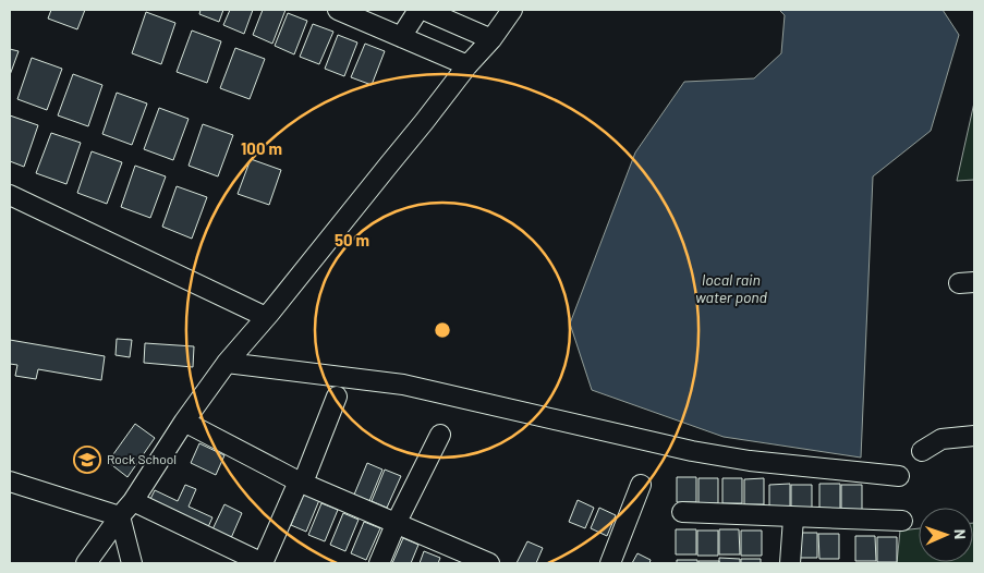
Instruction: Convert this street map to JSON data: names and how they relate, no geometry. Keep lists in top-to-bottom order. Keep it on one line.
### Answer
{"water":["local rain water pond"],"places":{"school or university":["Rock School"]},"north":"right","rings":["100 m","50 m"]}
